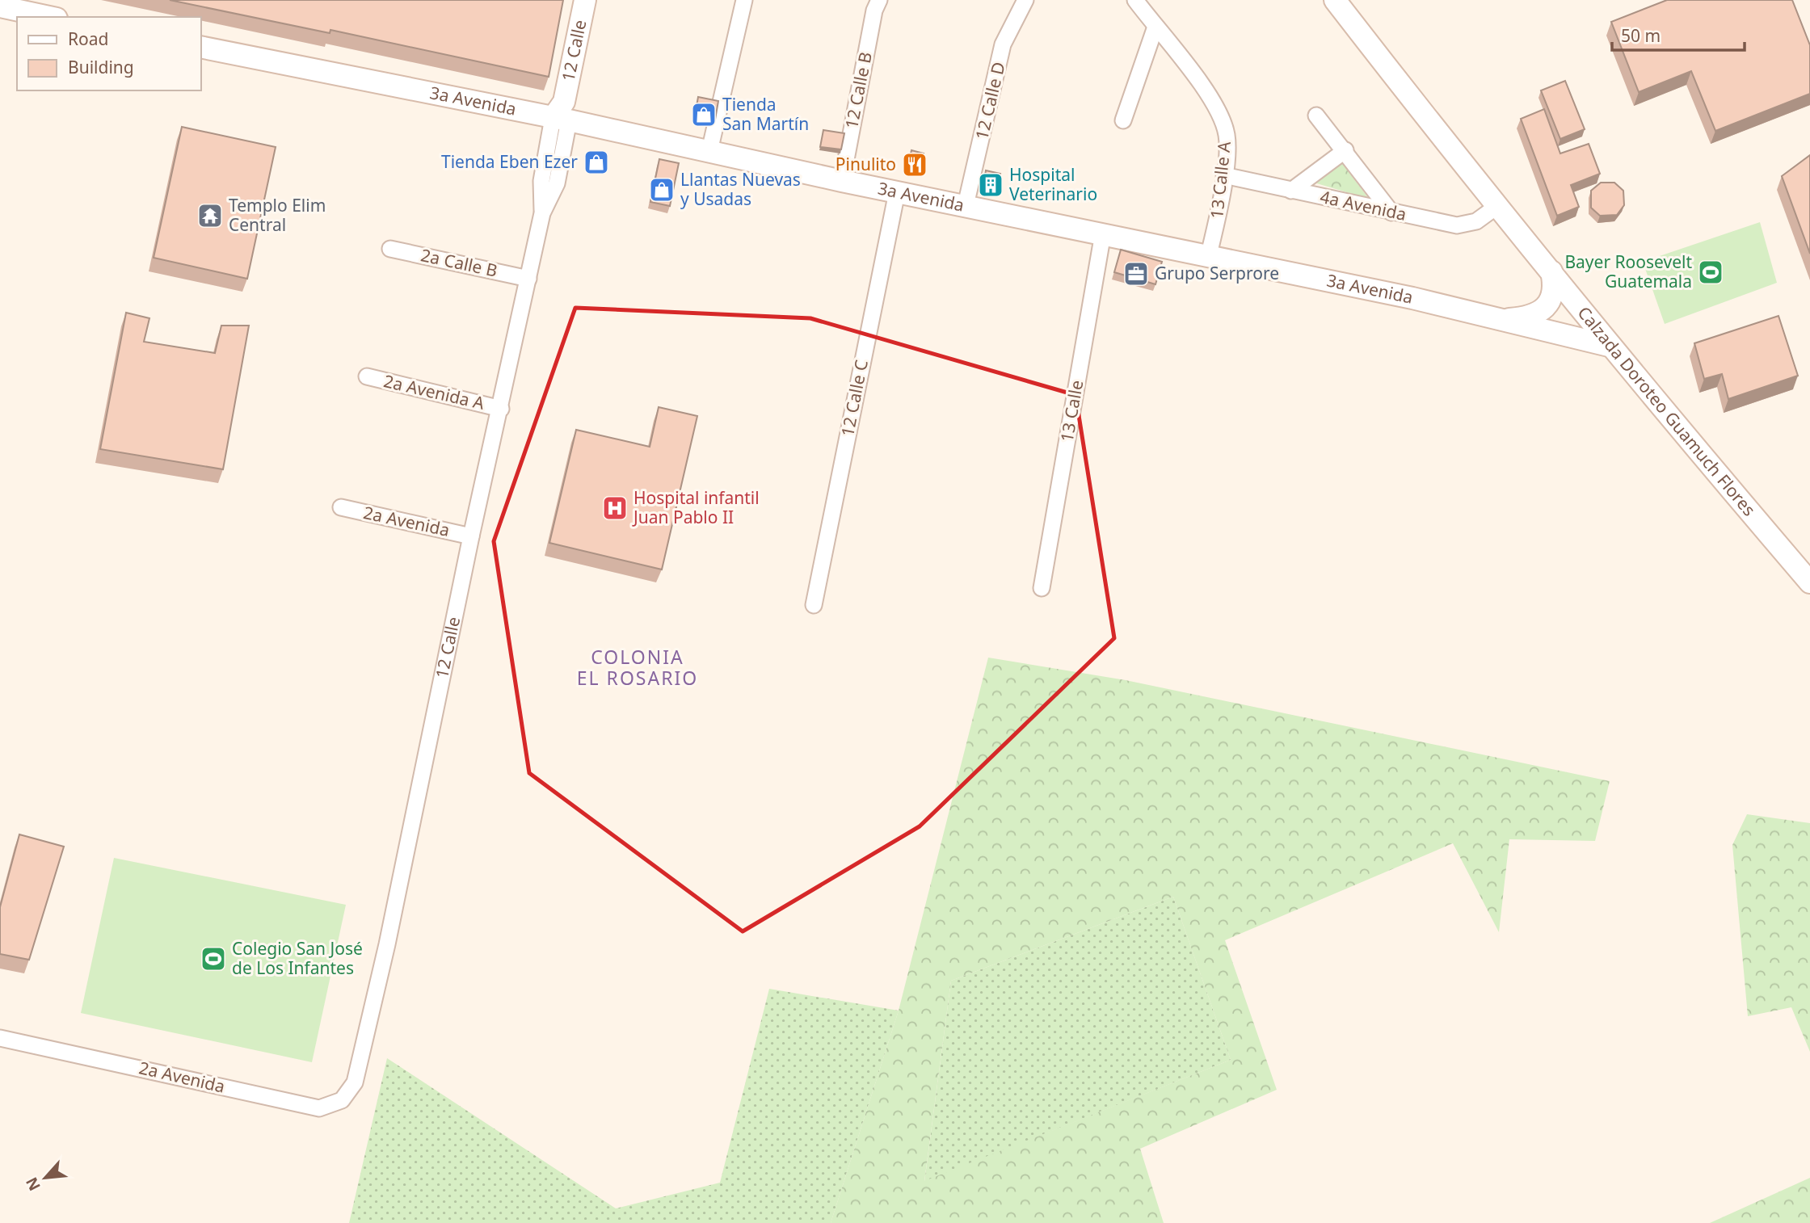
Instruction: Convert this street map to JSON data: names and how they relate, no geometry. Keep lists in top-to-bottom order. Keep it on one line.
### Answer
{"streets":{"main road":["12 Calle","3a Avenida","Calzada Doroteo Guamuch Flores"],"street":["12 Calle B","12 Calle D","13 Calle A","4a Avenida","2a Calle B","2a Avenida A","12 Calle C","13 Calle","2a Avenida"]},"crossings":[["12 Calle","3a Avenida"],["12 Calle","2a Calle B"],["12 Calle","2a Avenida A"],["12 Calle","2a Avenida"],["12 Calle B","3a Avenida"],["12 Calle D","3a Avenida"],["3a Avenida","13 Calle A"],["3a Avenida","12 Calle C"],["3a Avenida","13 Calle"],["3a Avenida","Calzada Doroteo Guamuch Flores"],["13 Calle A","4a Avenida"],["4a Avenida","Calzada Doroteo Guamuch Flores"]],"districts":["COLONIA EL ROSARIO"],"places":{"shop":["Tienda San Martín","Tienda Eben Ezer","Llantas Nuevas y Usadas"],"restaurant":["Pinulito"],"building":["Hospital Veterinario"],"temple":["Templo Elim Central"],"sports":["Bayer Roosevelt Guatemala","Colegio San José de Los Infantes"],"office":["Grupo Serprore"],"hospital":["Hospital infantil Juan Pablo II"]},"legend":["Road","Building"],"scale_bar":"50 m","north":"bottom left"}
